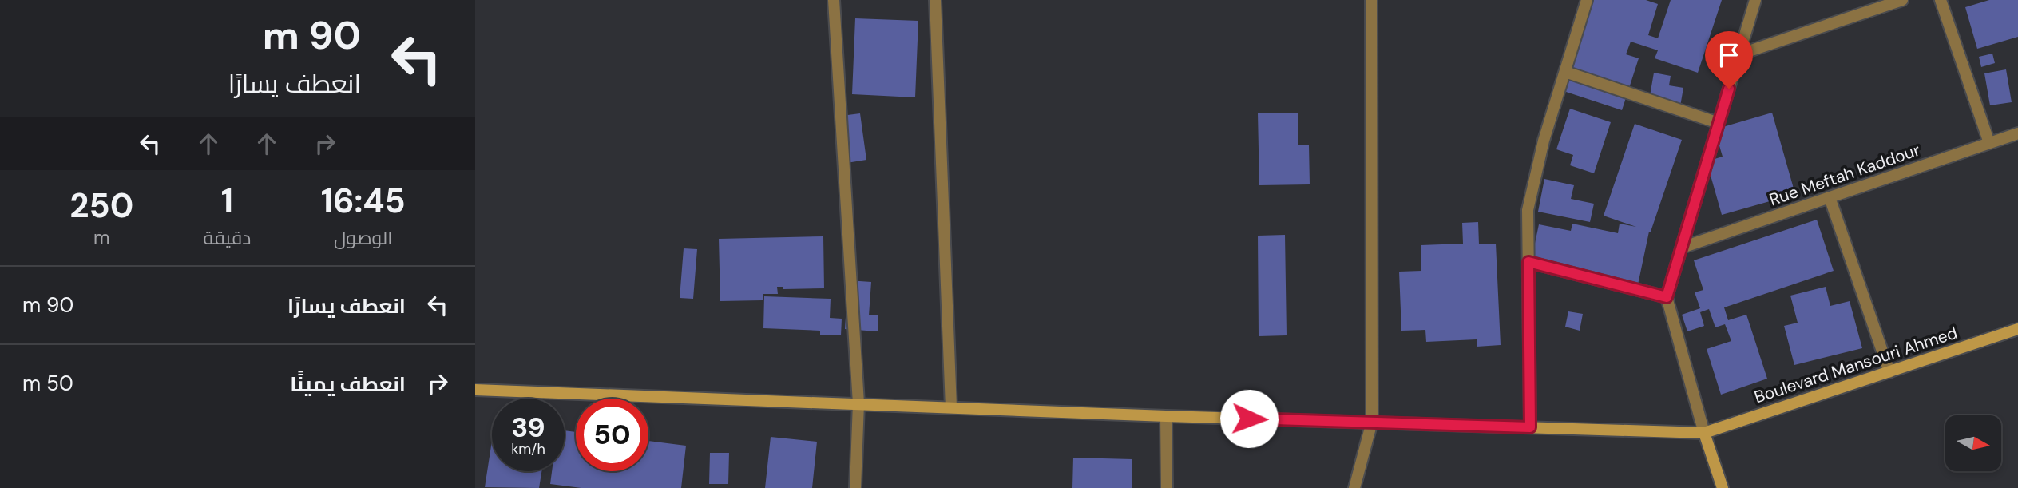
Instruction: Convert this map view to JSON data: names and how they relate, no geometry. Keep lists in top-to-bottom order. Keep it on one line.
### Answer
{"streets":{"main road":["Boulevard Mansouri Ahmed"],"street":["Rue Meftah Kaddour"]},"north":"right","page":{"turn":["90 m","انعطف يسارًا"],"eta":["16:45","الوصول","1","دقيقة","250","m"],"list":[{"name":"انعطف يسارًا","value":"90 m"},{"name":"انعطف يمينًا","value":"50 m"}],"speed":"39 km/h","limit":"50"}}
